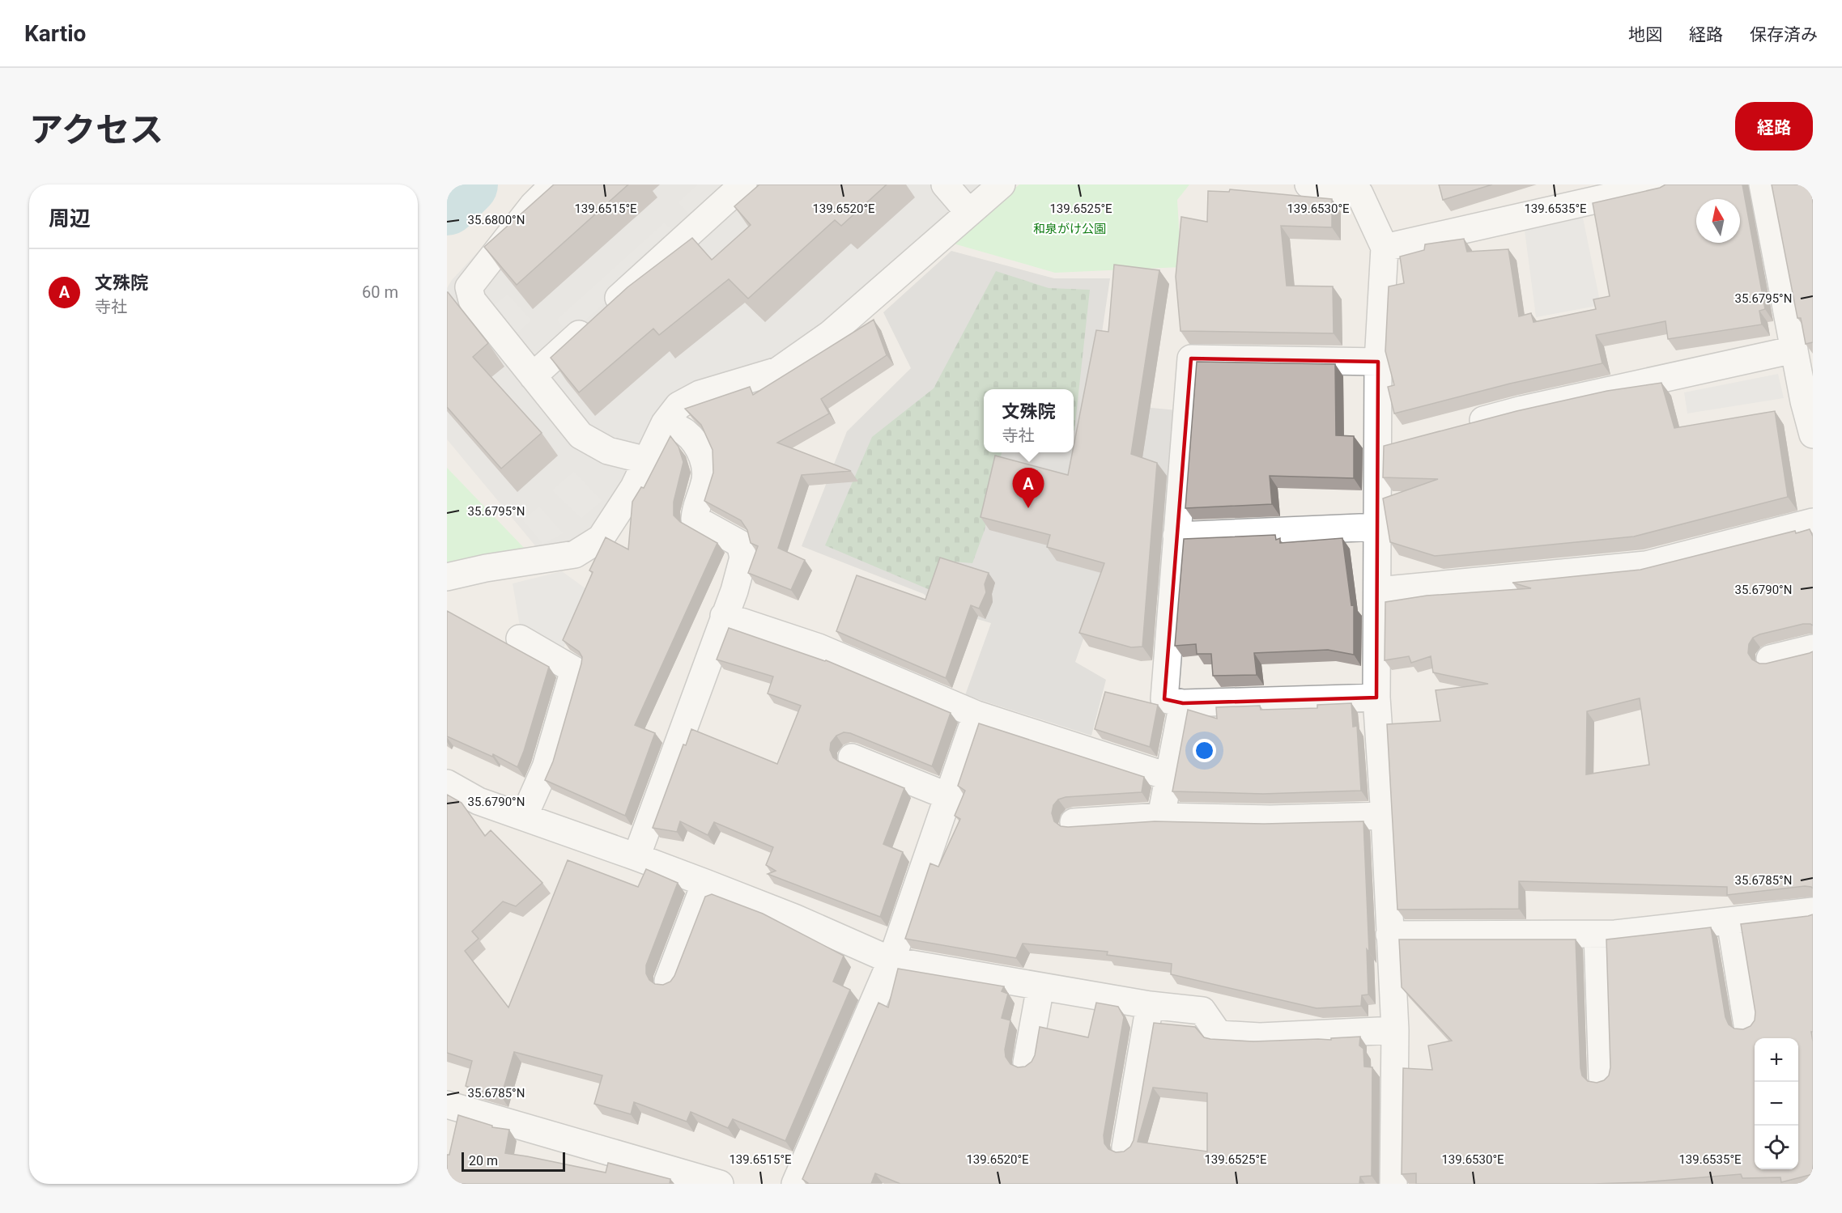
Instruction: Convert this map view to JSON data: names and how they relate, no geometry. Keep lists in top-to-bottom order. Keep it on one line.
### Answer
{"parks":["和泉がけ公園"],"scale_bar":"20 m","north":"top","page":{"header":"Kartio","nav":["地図","経路","保存済み"],"title":"アクセス","buttons":"経路","heading":"周辺","list":[{"mark":"A","name":"文殊院","note":"寺社","value":"60 m"}],"popup":["文殊院","寺社"],"pins":"A","map_buttons":["+","−"],"scale":"20 m"},"coordinates":["139.6515°E","139.6520°E","139.6525°E","139.6530°E","139.6535°E","35.6800°N","35.6795°N","35.6790°N","35.6785°N"]}
